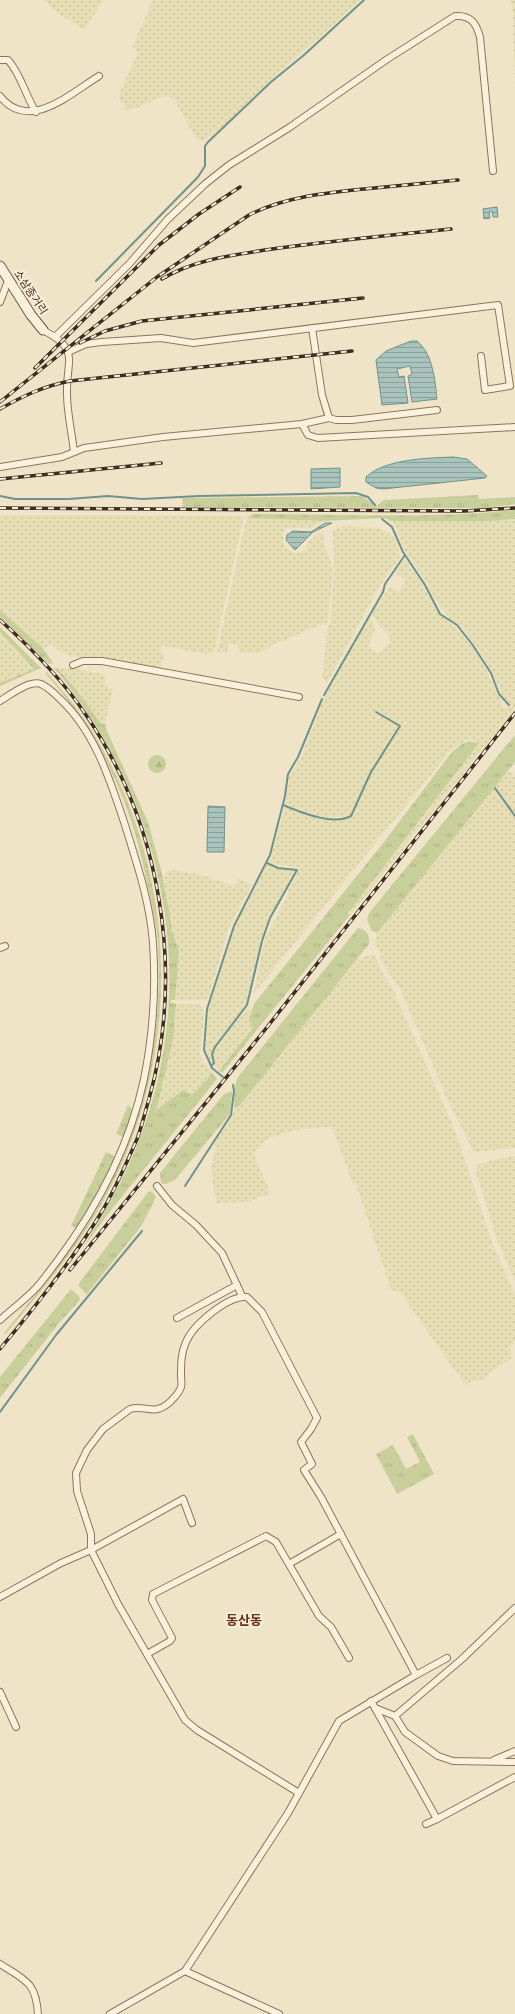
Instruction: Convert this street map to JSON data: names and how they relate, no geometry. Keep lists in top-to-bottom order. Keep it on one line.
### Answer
{"streets":{"street":["소삼종거리"]},"districts":["동산동"]}
